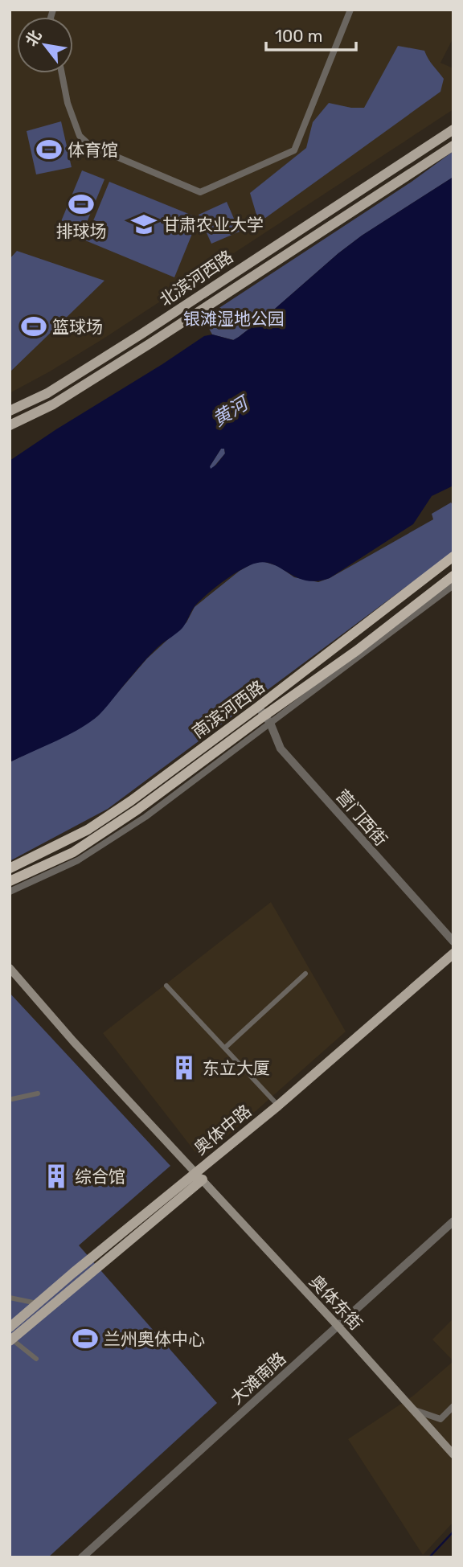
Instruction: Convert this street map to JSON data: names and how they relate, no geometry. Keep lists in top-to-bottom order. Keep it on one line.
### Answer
{"streets":{"highway":["南滨河西路"],"main road":["北滨河西路","奥体中路","奥体东街"],"street":["营门西街","大滩南路"]},"crossings":[["南滨河西路","营门西街"],["奥体中路","奥体东街"],["奥体东街","大滩南路"]],"water":["黄河"],"parks":["银滩湿地公园"],"places":{"sports":["体育馆","排球场","篮球场","兰州奥体中心"],"school or university":["甘肃农业大学"],"building":["东立大厦","综合馆"]},"scale_bar":"100 m","north":"top left"}
